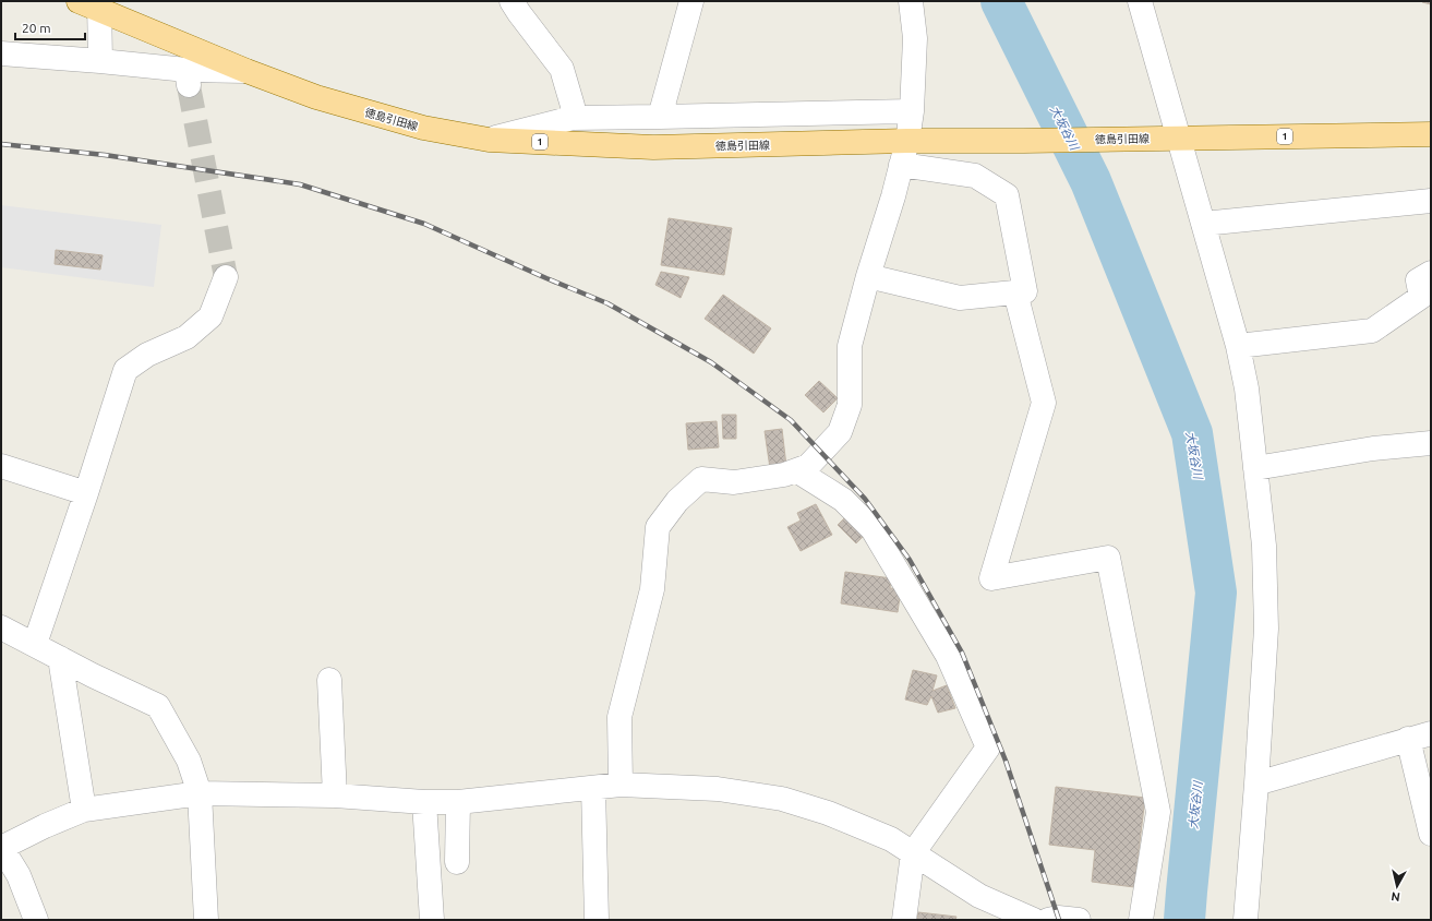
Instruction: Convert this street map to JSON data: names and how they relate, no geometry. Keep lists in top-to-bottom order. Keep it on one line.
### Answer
{"streets":{"main road":["徳島引田線","1"]},"water":["大坂谷川"],"scale_bar":"20 m","north":"bottom"}
